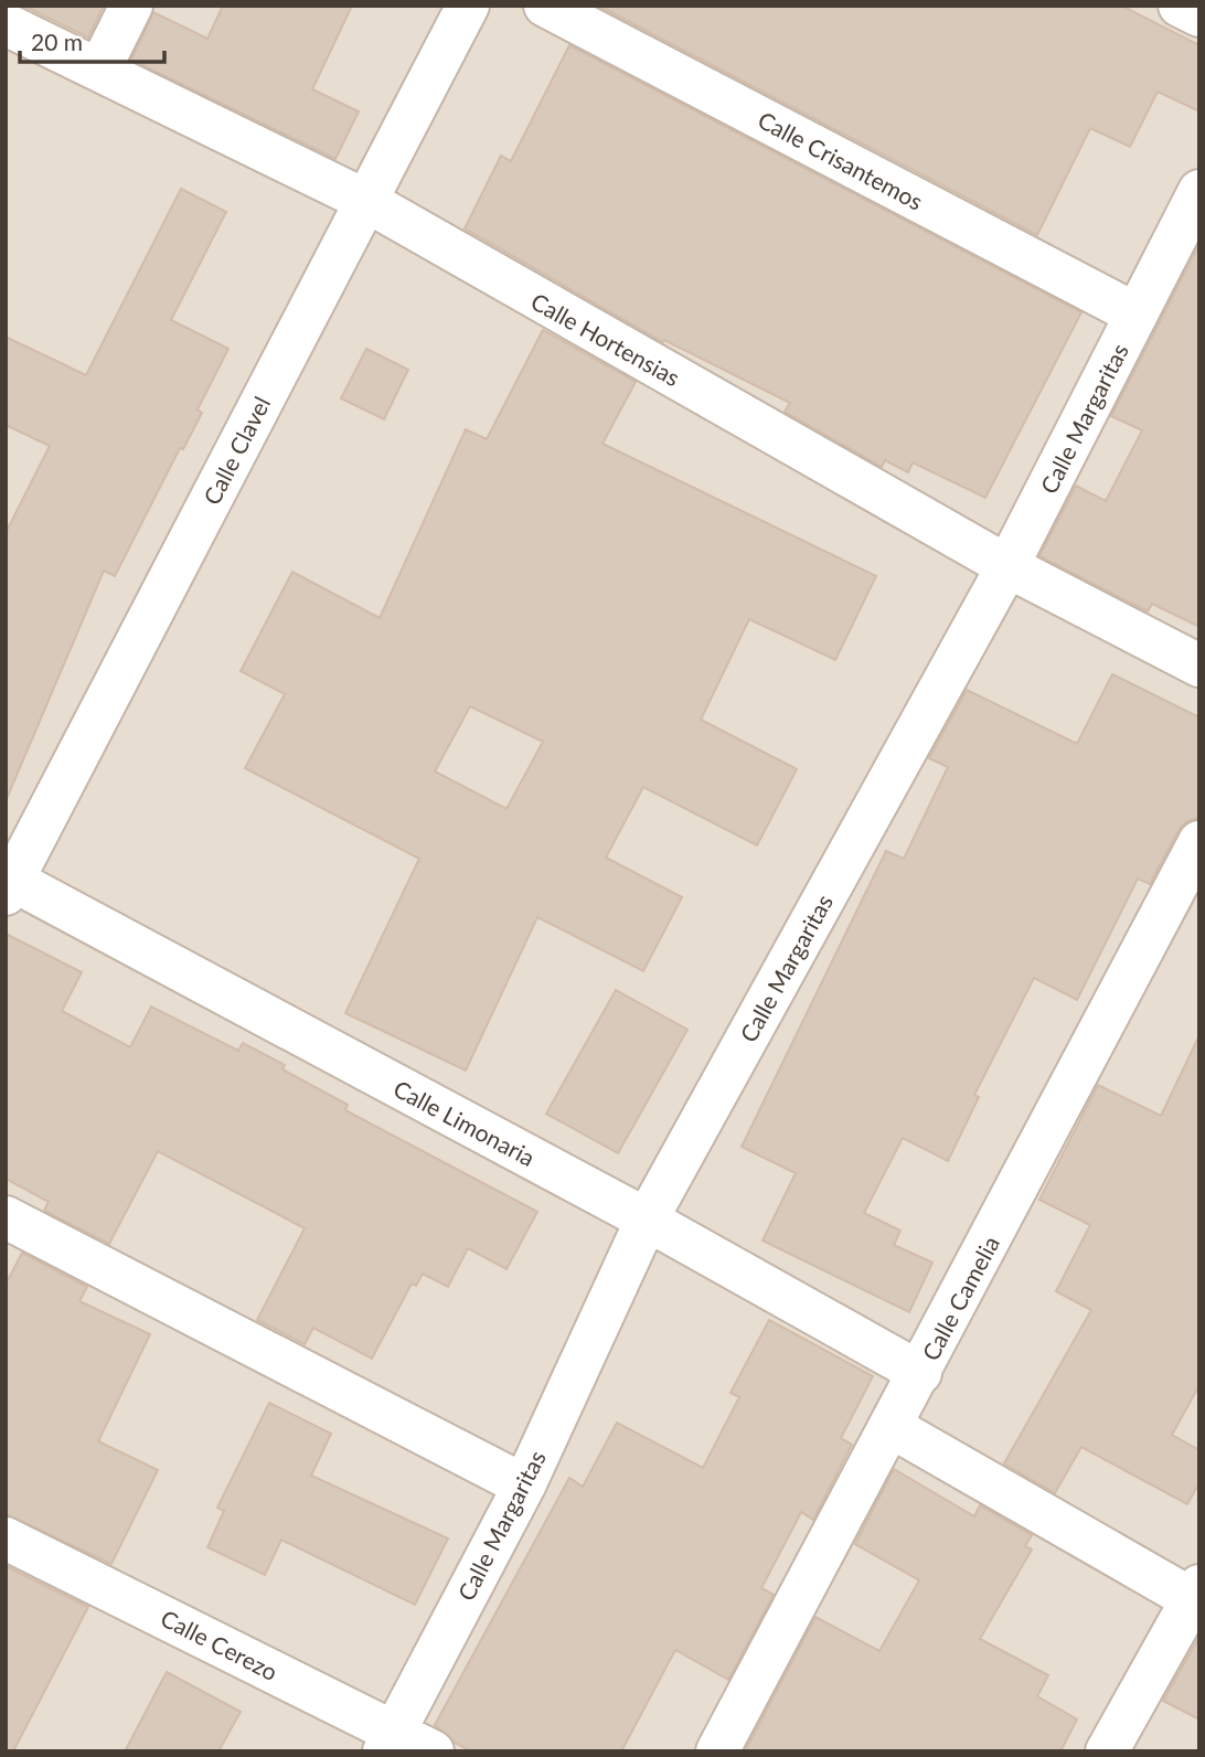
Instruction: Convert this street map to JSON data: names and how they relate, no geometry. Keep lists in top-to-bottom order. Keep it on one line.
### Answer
{"streets":{"street":["Calle Crisantemos","Calle Hortensias","Calle Margaritas","Calle Clavel","Calle Limonaria","Calle Camelia","Calle Cerezo"]},"crossings":[["Calle Crisantemos","Calle Margaritas"],["Calle Hortensias","Calle Margaritas"],["Calle Hortensias","Calle Clavel"],["Calle Margaritas","Calle Limonaria"],["Calle Margaritas","Calle Cerezo"],["Calle Clavel","Calle Limonaria"],["Calle Limonaria","Calle Camelia"]],"scale_bar":"20 m"}
